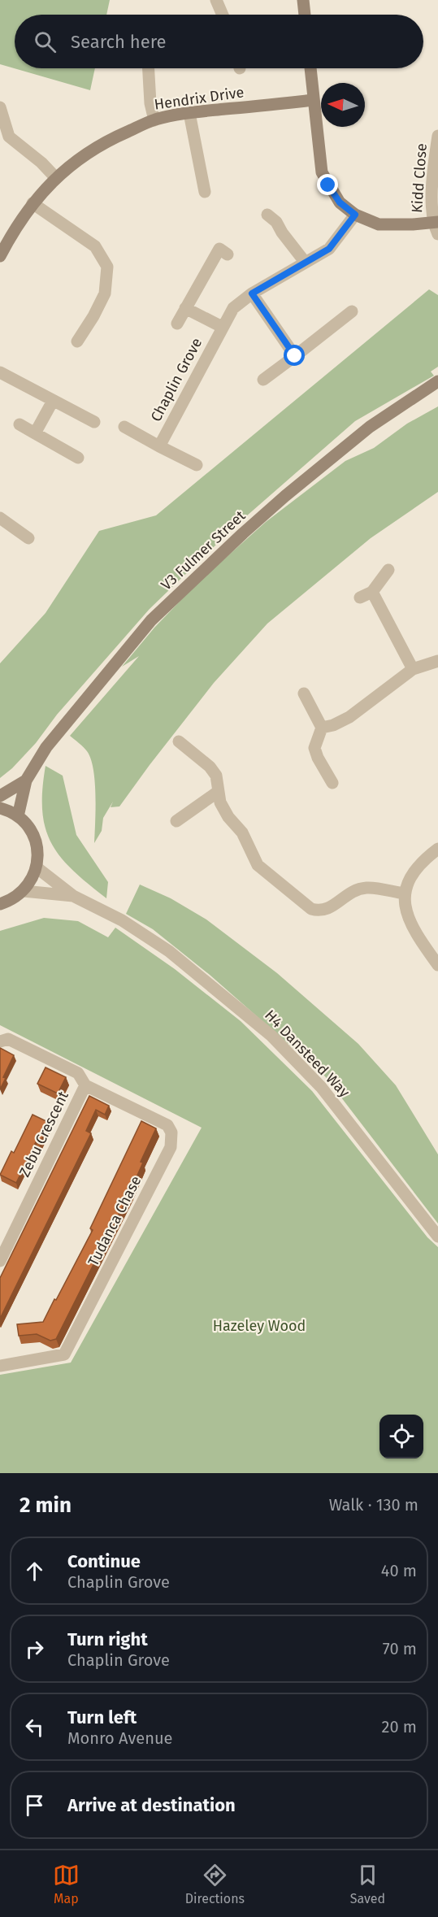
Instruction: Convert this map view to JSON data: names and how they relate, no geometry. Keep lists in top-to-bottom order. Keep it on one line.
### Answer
{"streets":{"street":["Hendrix Drive","Kidd Close","Chaplin Grove","V3 Fulmer Street","H4 Dansteed Way","Zebu Crescent","Tudanca Chase"]},"crossings":[["Zebu Crescent","Tudanca Chase"]],"parks":["Hazeley Wood"],"north":"left","page":{"search":"Search here","heading":["2 min","Walk · 130 m"],"list":[["Continue","Chaplin Grove","40 m"],["Turn right","Chaplin Grove","70 m"],["Turn left","Monro Avenue","20 m"],"Arrive at destination"],"nav":["Map","Directions","Saved"]}}
